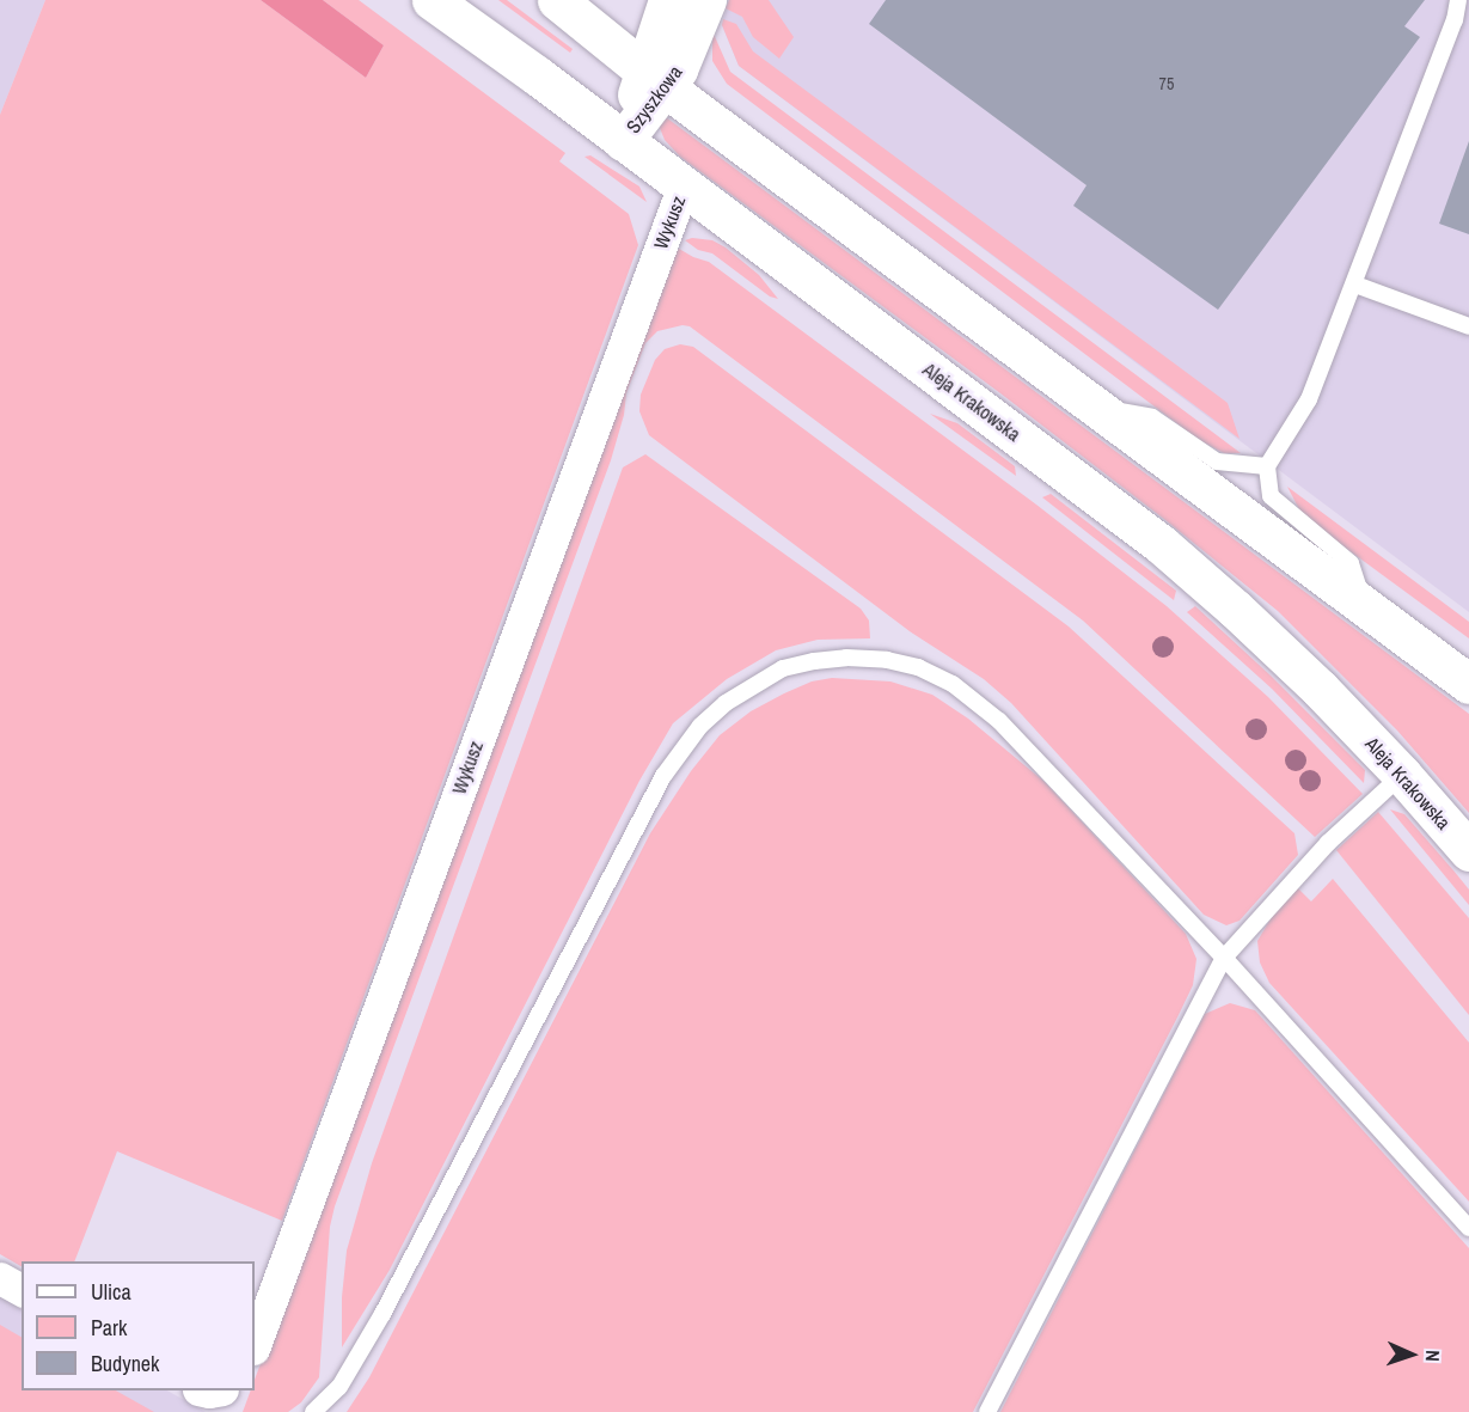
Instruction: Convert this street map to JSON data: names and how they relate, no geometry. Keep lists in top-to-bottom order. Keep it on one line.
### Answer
{"streets":{"main road":["Szyszkowa","Aleja Krakowska"],"street":["Wykusz"]},"crossings":[["Szyszkowa","Aleja Krakowska"],["Wykusz","Aleja Krakowska"]],"house_numbers":["75"],"legend":["Ulica","Park","Budynek"],"north":"right"}
